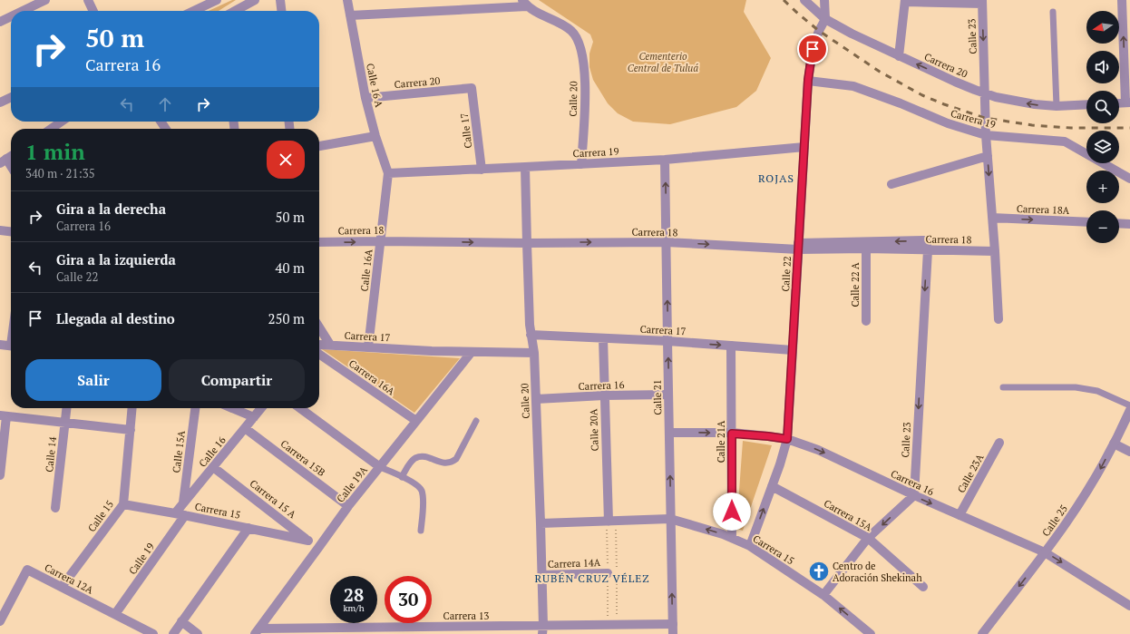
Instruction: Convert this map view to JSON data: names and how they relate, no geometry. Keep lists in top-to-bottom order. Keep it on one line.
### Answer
{"streets":{"street":["Calle 23","Carrera 20","Calle 16 A","Calle 20","Carrera 19","Calle 17","Carrera 18A","Carrera 18","Calle 16A","Calle 22","Calle 22 A","Carrera 17","Carrera 16A","Carrera 16","Calle 21","Calle 20A","Calle 21A","Calle 15A","Calle 16","Calle 14","Carrera 15B","Calle 23A","Calle 19A","Carrera 15 A","Carrera 15","Carrera 15A","Calle 15","Calle 25","Calle 19","Carrera 14A","Carrera 12A","Carrera 13"]},"crossings":[["Calle 23","Carrera 20"],["Calle 23","Carrera 19"],["Calle 23","Carrera 18"],["Calle 23","Carrera 16"],["Carrera 20","Calle 16 A"],["Carrera 20","Calle 17"],["Carrera 20","Calle 22"],["Calle 16 A","Carrera 19"],["Calle 16 A","Calle 16A"],["Calle 20","Carrera 19"],["Calle 20","Carrera 18"],["Calle 20","Carrera 17"],["Calle 20","Carrera 16"],["Calle 20","Carrera 15"],["Calle 20","Carrera 14A"],["Calle 20","Carrera 13"],["Carrera 19","Calle 17"],["Carrera 19","Calle 16A"],["Carrera 19","Calle 22"],["Carrera 19","Calle 21"],["Carrera 18","Calle 16A"],["Carrera 18","Calle 22"],["Carrera 18","Calle 22 A"],["Carrera 18","Calle 21"],["Calle 16A","Carrera 17"],["Calle 22","Carrera 17"],["Calle 22","Carrera 16"],["Calle 22","Carrera 15"],["Calle 22","Carrera 15A"],["Carrera 17","Calle 21"],["Carrera 17","Calle 20A"],["Carrera 17","Calle 21A"],["Carrera 17","Calle 19A"],["Carrera 16A","Calle 19A"],["Carrera 16","Calle 21"],["Carrera 16","Calle 20A"],["Carrera 16","Calle 21A"],["Carrera 16","Calle 23A"],["Carrera 16","Calle 25"],["Calle 21","Carrera 15"],["Calle 21","Carrera 13"],["Calle 20A","Carrera 15"],["Calle 21A","Carrera 15"],["Calle 15A","Calle 16"],["Calle 16","Carrera 15B"],["Calle 16","Carrera 15 A"],["Calle 16","Carrera 15"],["Carrera 15B","Calle 19A"],["Calle 19A","Carrera 15 A"],["Calle 19A","Carrera 13"],["Carrera 15 A","Carrera 15"],["Carrera 15","Calle 15"],["Carrera 15","Calle 19"],["Calle 15","Carrera 12A"],["Calle 19","Carrera 12A"]],"one_way":["Calle 23","Carrera 18A","Carrera 18","Carrera 16","Calle 21","Calle 25"],"districts":["ROJAS","RUBÉN CRUZ VÉLEZ"],"parks":["Cementerio Central de Tuluá"],"places":{"church":["Centro de Adoración Shekinah"]},"north":"left","page":{"map_buttons":["+","−"],"turn":["50 m","Carrera 16"],"heading":["1 min","340 m · 21:35"],"list":[{"name":"Gira a la derecha","note":"Carrera 16","value":"50 m"},{"name":"Gira a la izquierda","note":"Calle 22","value":"40 m"},{"name":"Llegada al destino","value":"250 m"}],"buttons":["Salir","Compartir"],"speed":"28 km/h","limit":"30"}}
